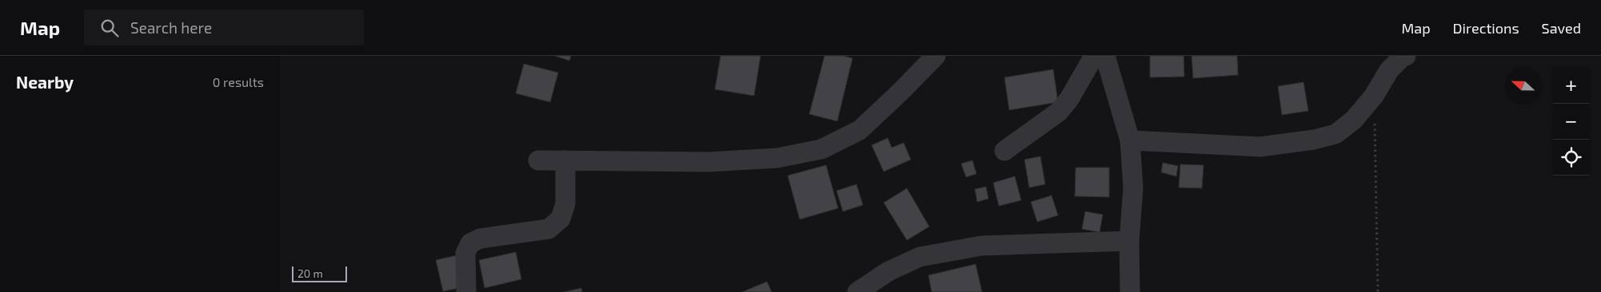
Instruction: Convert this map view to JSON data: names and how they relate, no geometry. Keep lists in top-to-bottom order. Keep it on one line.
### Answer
{"scale_bar":"20 m","north":"left","page":{"header":"Map","search":"Search here","nav":["Map","Directions","Saved"],"heading":["Nearby","0 results"],"map_buttons":["+","−"],"scale":"20 m"}}
